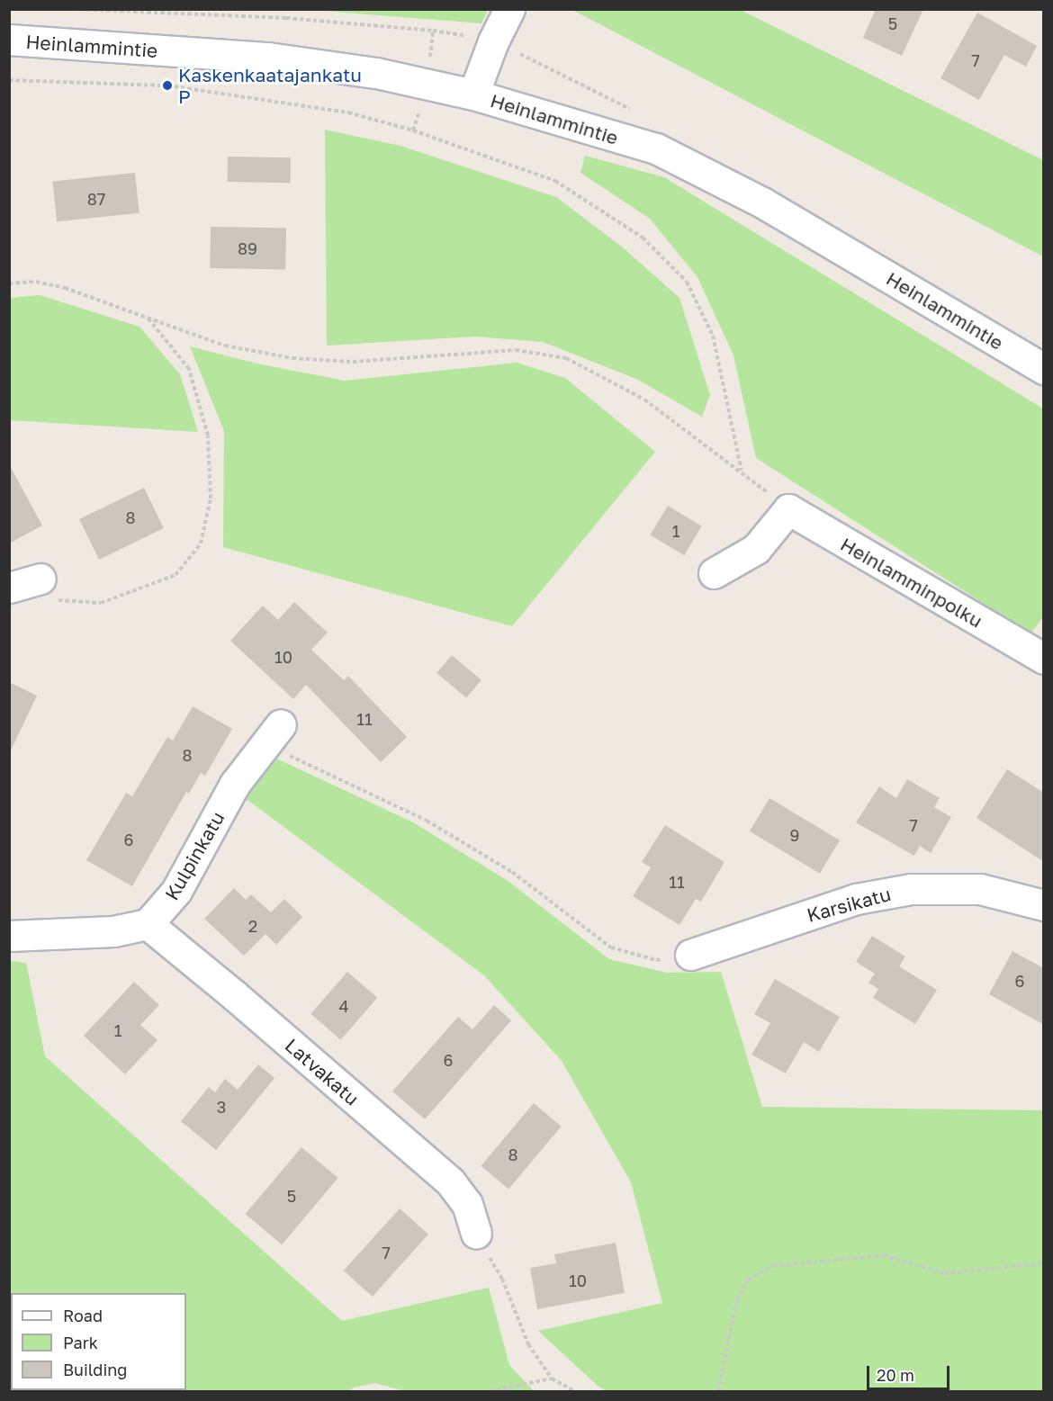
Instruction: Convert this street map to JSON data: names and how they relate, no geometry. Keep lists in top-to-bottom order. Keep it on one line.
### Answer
{"streets":{"street":["Heinlammintie","Heinlamminpolku","Kulpinkatu","Karsikatu","Latvakatu"]},"crossings":[["Kulpinkatu","Latvakatu"]],"places":["Kaskenkaatajankatu P"],"house_numbers":["5","7","87","89","8","1","10","11","8","7","9","6","11","2","6","4","1","6","3","8","5","7","10"],"legend":["Road","Park","Building"],"scale_bar":"20 m"}
